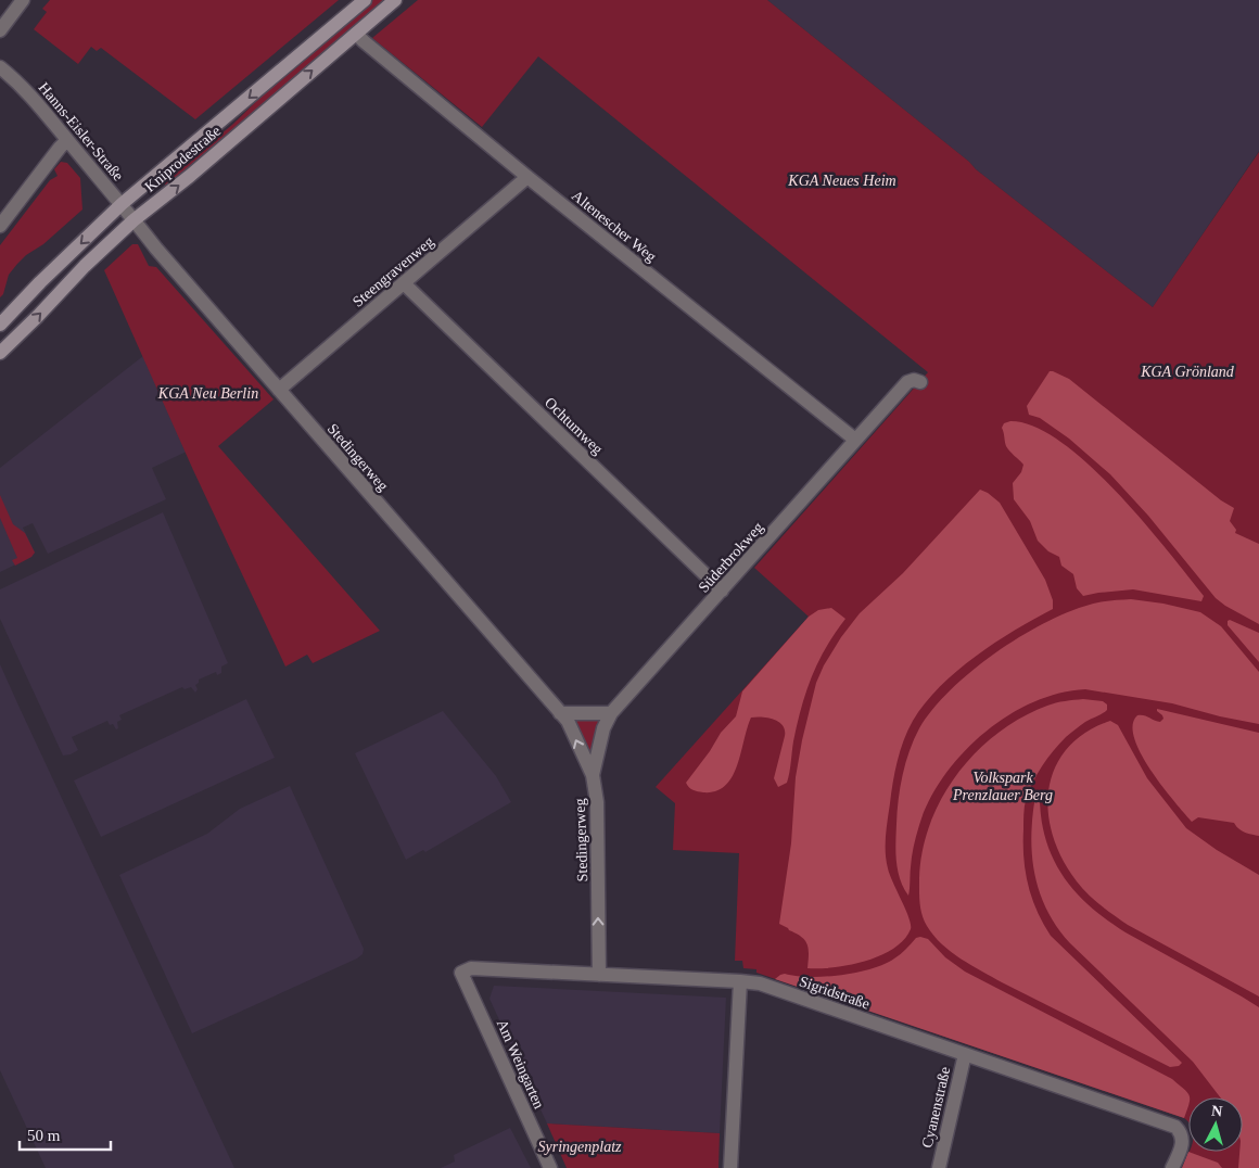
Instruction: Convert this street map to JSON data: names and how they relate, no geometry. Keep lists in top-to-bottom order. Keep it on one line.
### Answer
{"streets":{"main road":["Kniprodestraße"],"street":["Hanns-Eisler-Straße","Altenescher Weg","Steengravenweg","Ochtumweg","Stedingerweg","Süderbrokweg","Sigridstraße","Am Weingarten","Cyanenstraße"]},"crossings":[["Hanns-Eisler-Straße","Kniprodestraße"],["Hanns-Eisler-Straße","Stedingerweg"],["Kniprodestraße","Altenescher Weg"],["Kniprodestraße","Stedingerweg"],["Altenescher Weg","Steengravenweg"],["Altenescher Weg","Süderbrokweg"],["Steengravenweg","Ochtumweg"],["Steengravenweg","Stedingerweg"],["Ochtumweg","Süderbrokweg"],["Stedingerweg","Süderbrokweg"],["Stedingerweg","Sigridstraße"],["Sigridstraße","Am Weingarten"],["Sigridstraße","Cyanenstraße"]],"parks":["KGA Neues Heim","KGA Grönland","KGA Neu Berlin","Volkspark Prenzlauer Berg","Syringenplatz"],"scale_bar":"50 m","north":"top"}
